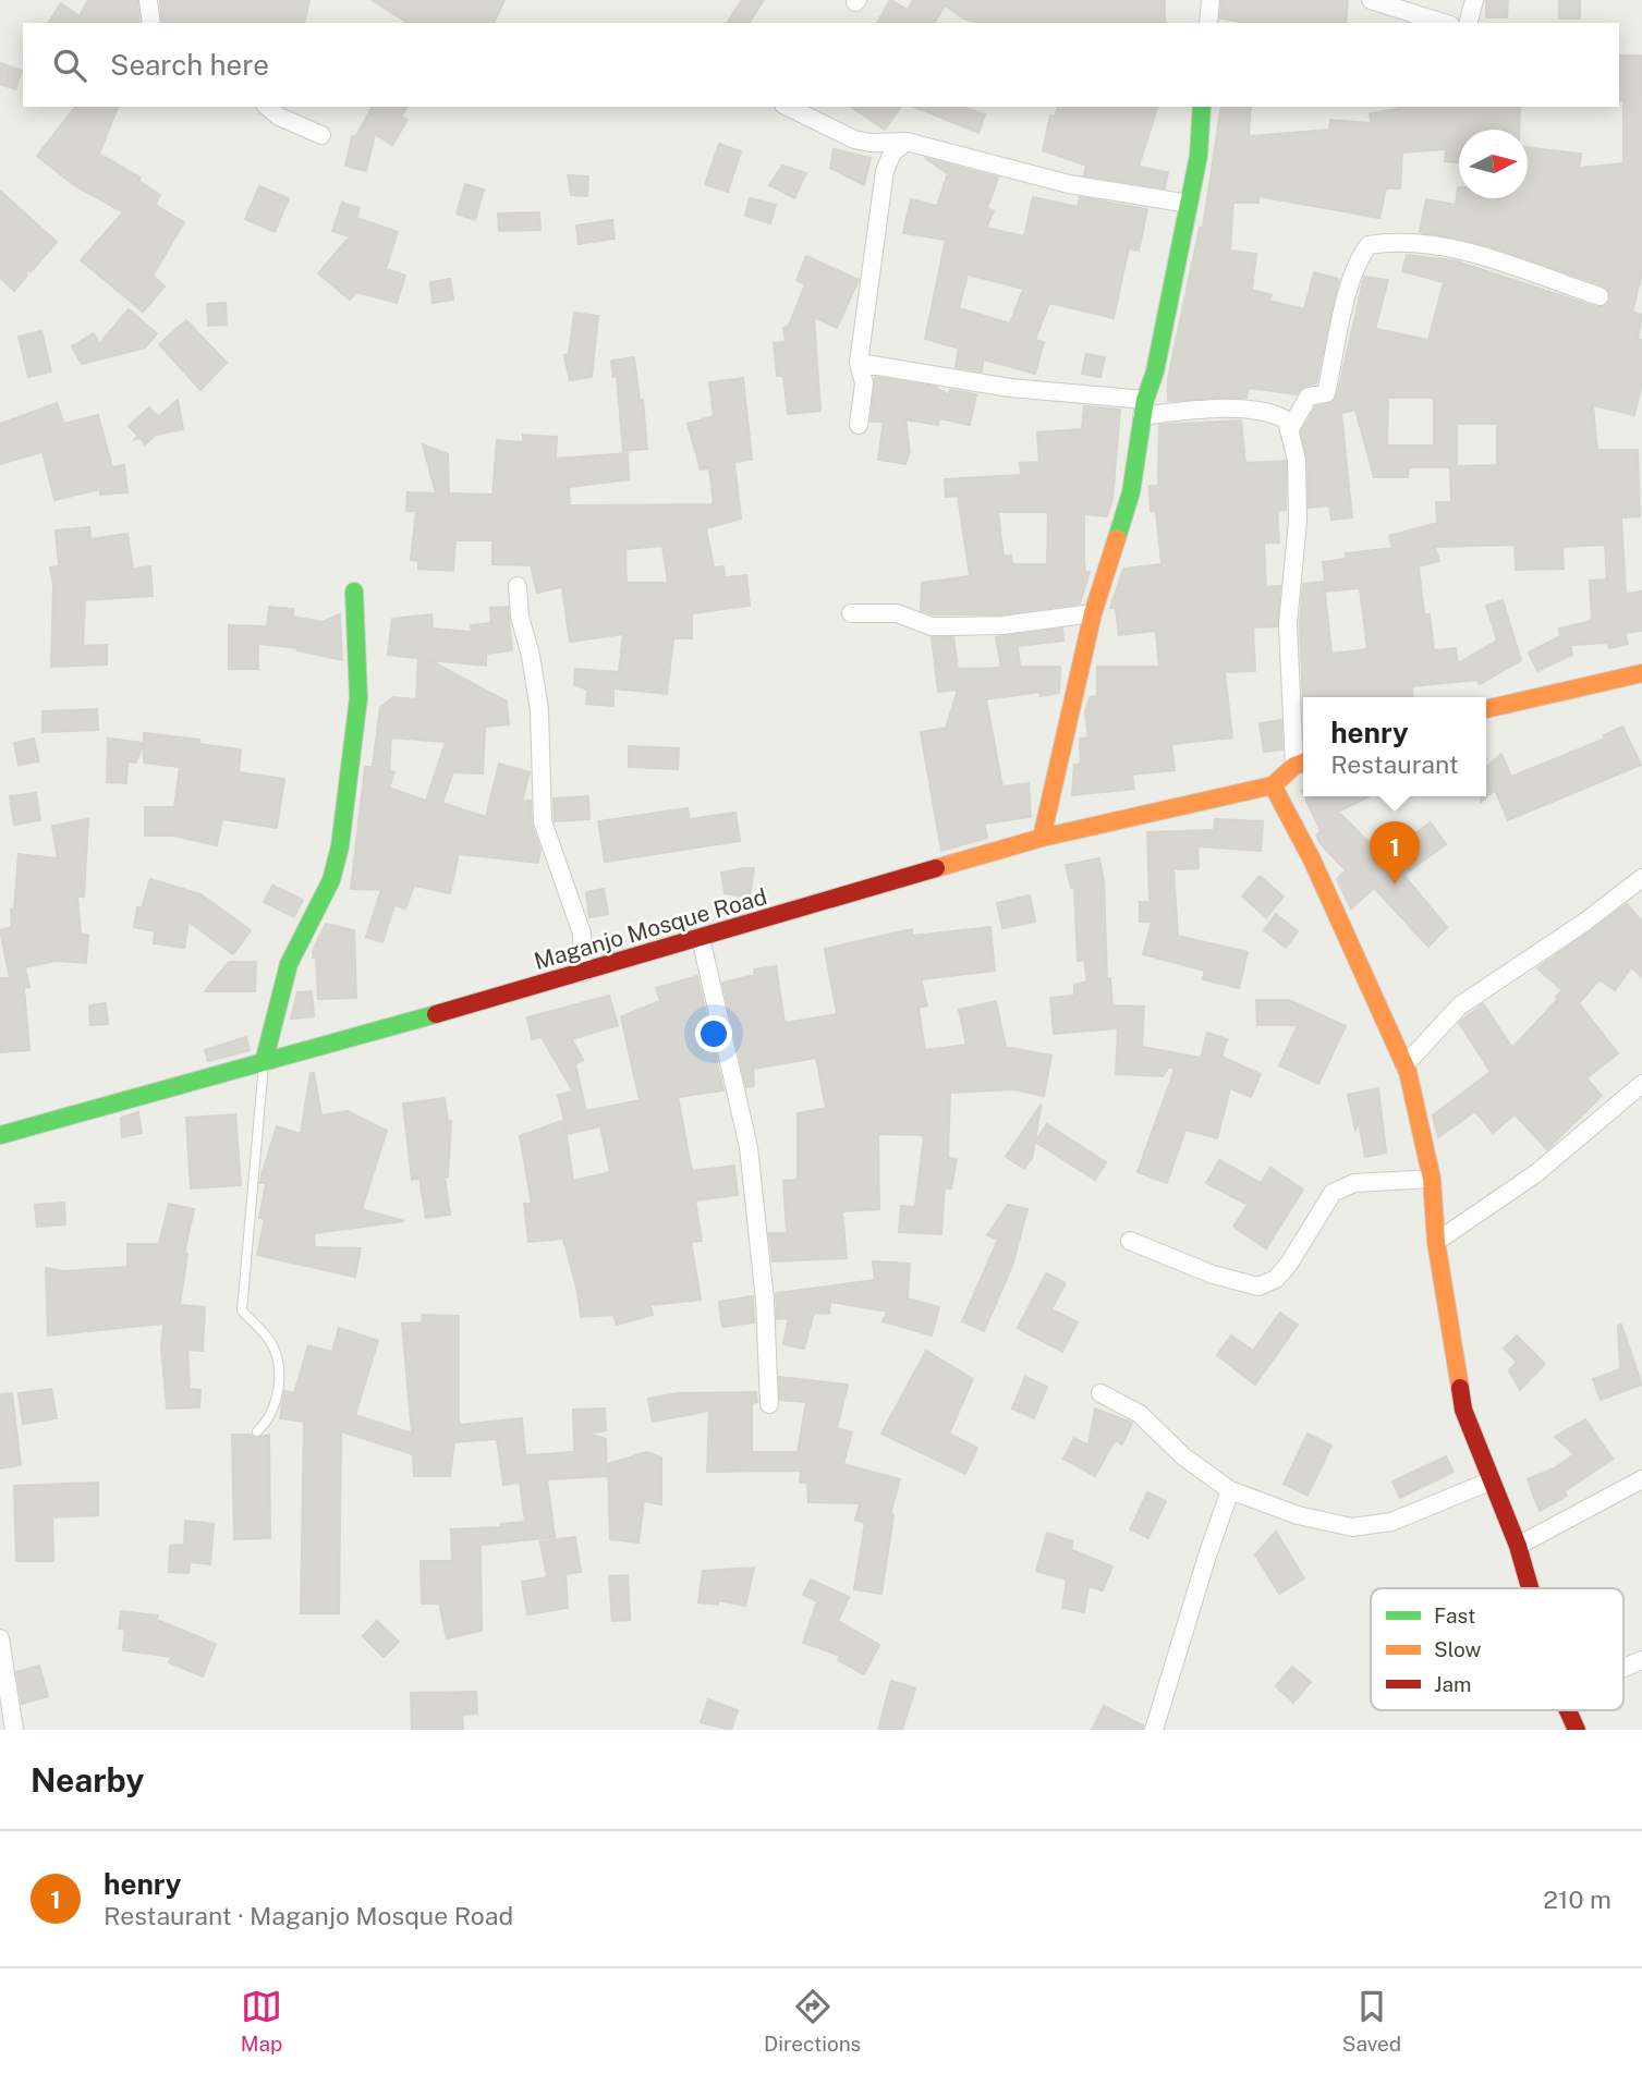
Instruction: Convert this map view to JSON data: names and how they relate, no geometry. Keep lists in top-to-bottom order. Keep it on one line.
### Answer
{"streets":{"street":["Maganjo Mosque Road"]},"legend":["Fast","Slow","Jam"],"north":"right","page":{"search":"Search here","popup":["henry","Restaurant"],"pins":"1","heading":"Nearby","list":[{"mark":"1","name":"henry","note":"Restaurant · Maganjo Mosque Road","value":"210 m"}],"nav":["Map","Directions","Saved"]}}
